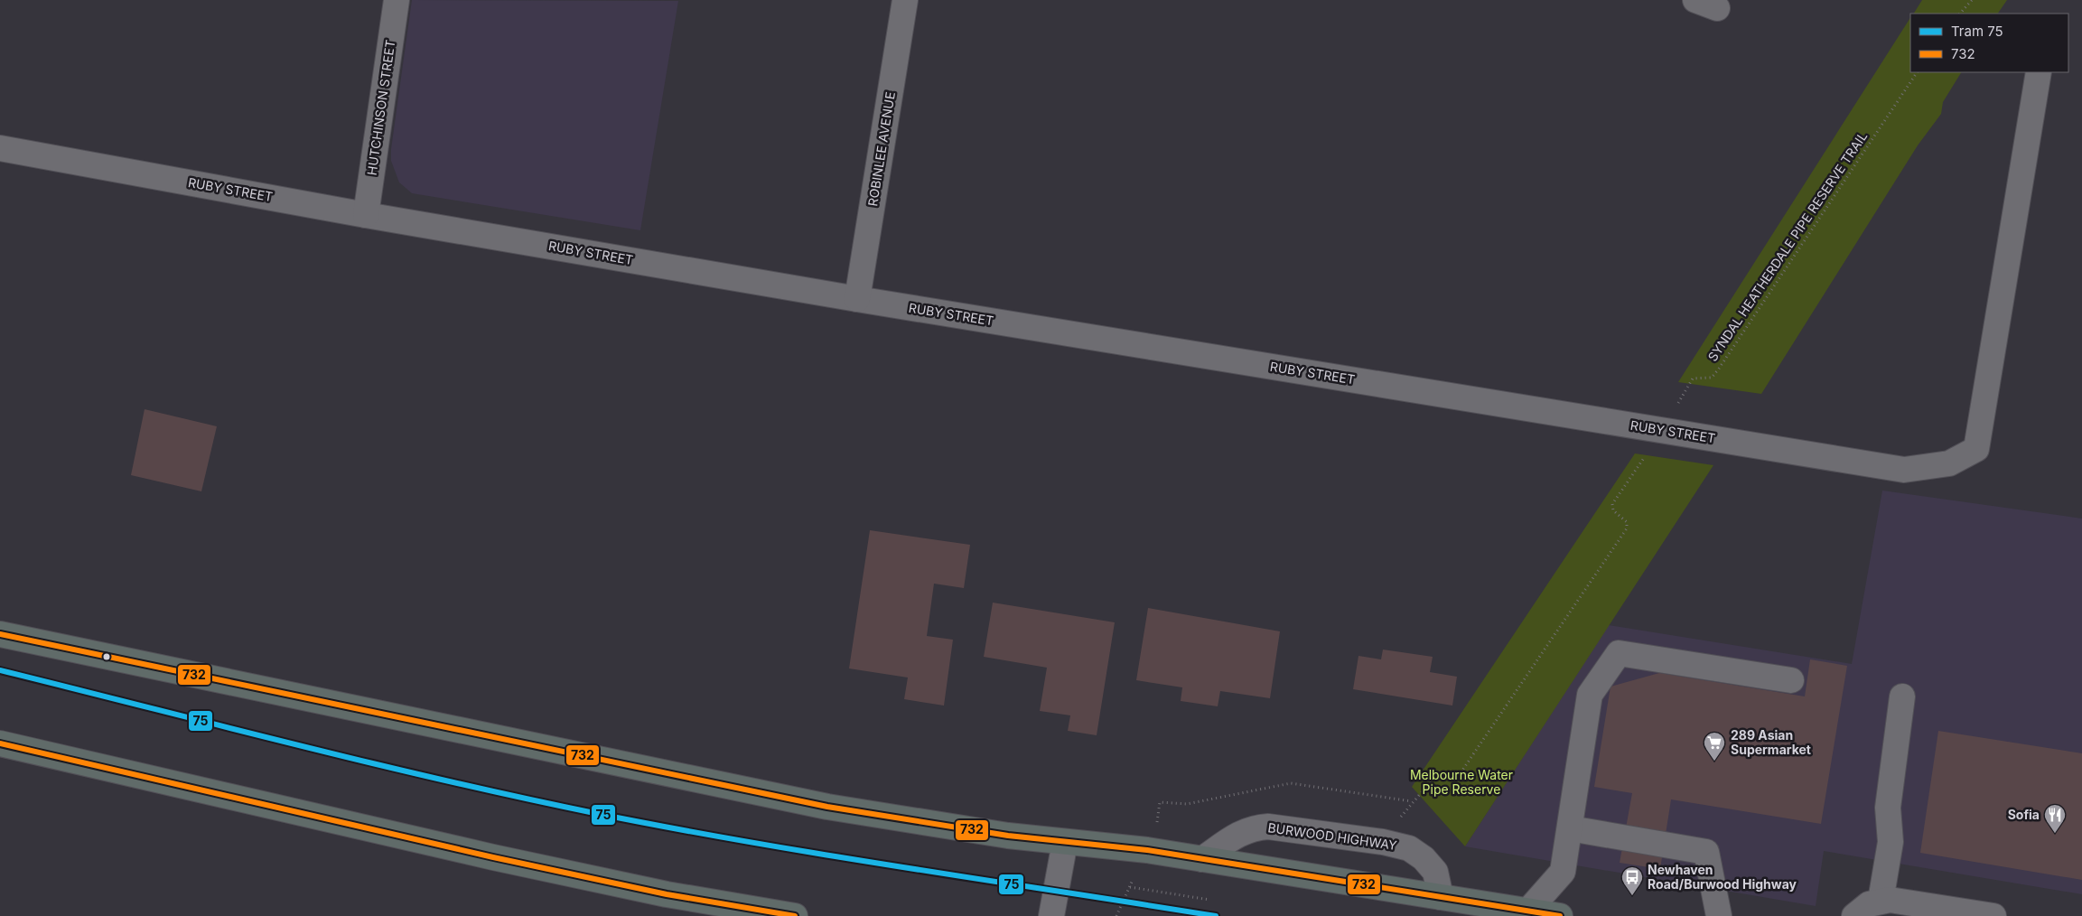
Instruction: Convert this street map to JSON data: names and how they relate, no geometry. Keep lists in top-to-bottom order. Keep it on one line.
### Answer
{"streets":{"street":["HUTCHINSON STREET","ROBINLEE AVENUE","RUBY STREET","BURWOOD HIGHWAY"],"path":["SYNDAL HEATHERDALE PIPE RESERVE TRAIL"]},"crossings":[["HUTCHINSON STREET","RUBY STREET"],["ROBINLEE AVENUE","RUBY STREET"],["RUBY STREET","SYNDAL HEATHERDALE PIPE RESERVE TRAIL"],["SYNDAL HEATHERDALE PIPE RESERVE TRAIL","BURWOOD HIGHWAY"]],"parks":["Melbourne Water Pipe Reserve"],"places":{"supermarket":["289 Asian Supermarket"],"restaurant":["Sofia"],"bus stop":["Newhaven Road/Burwood Highway"]},"lines":["transit line 732","tram line 75"],"legend":["Tram 75","732"]}
